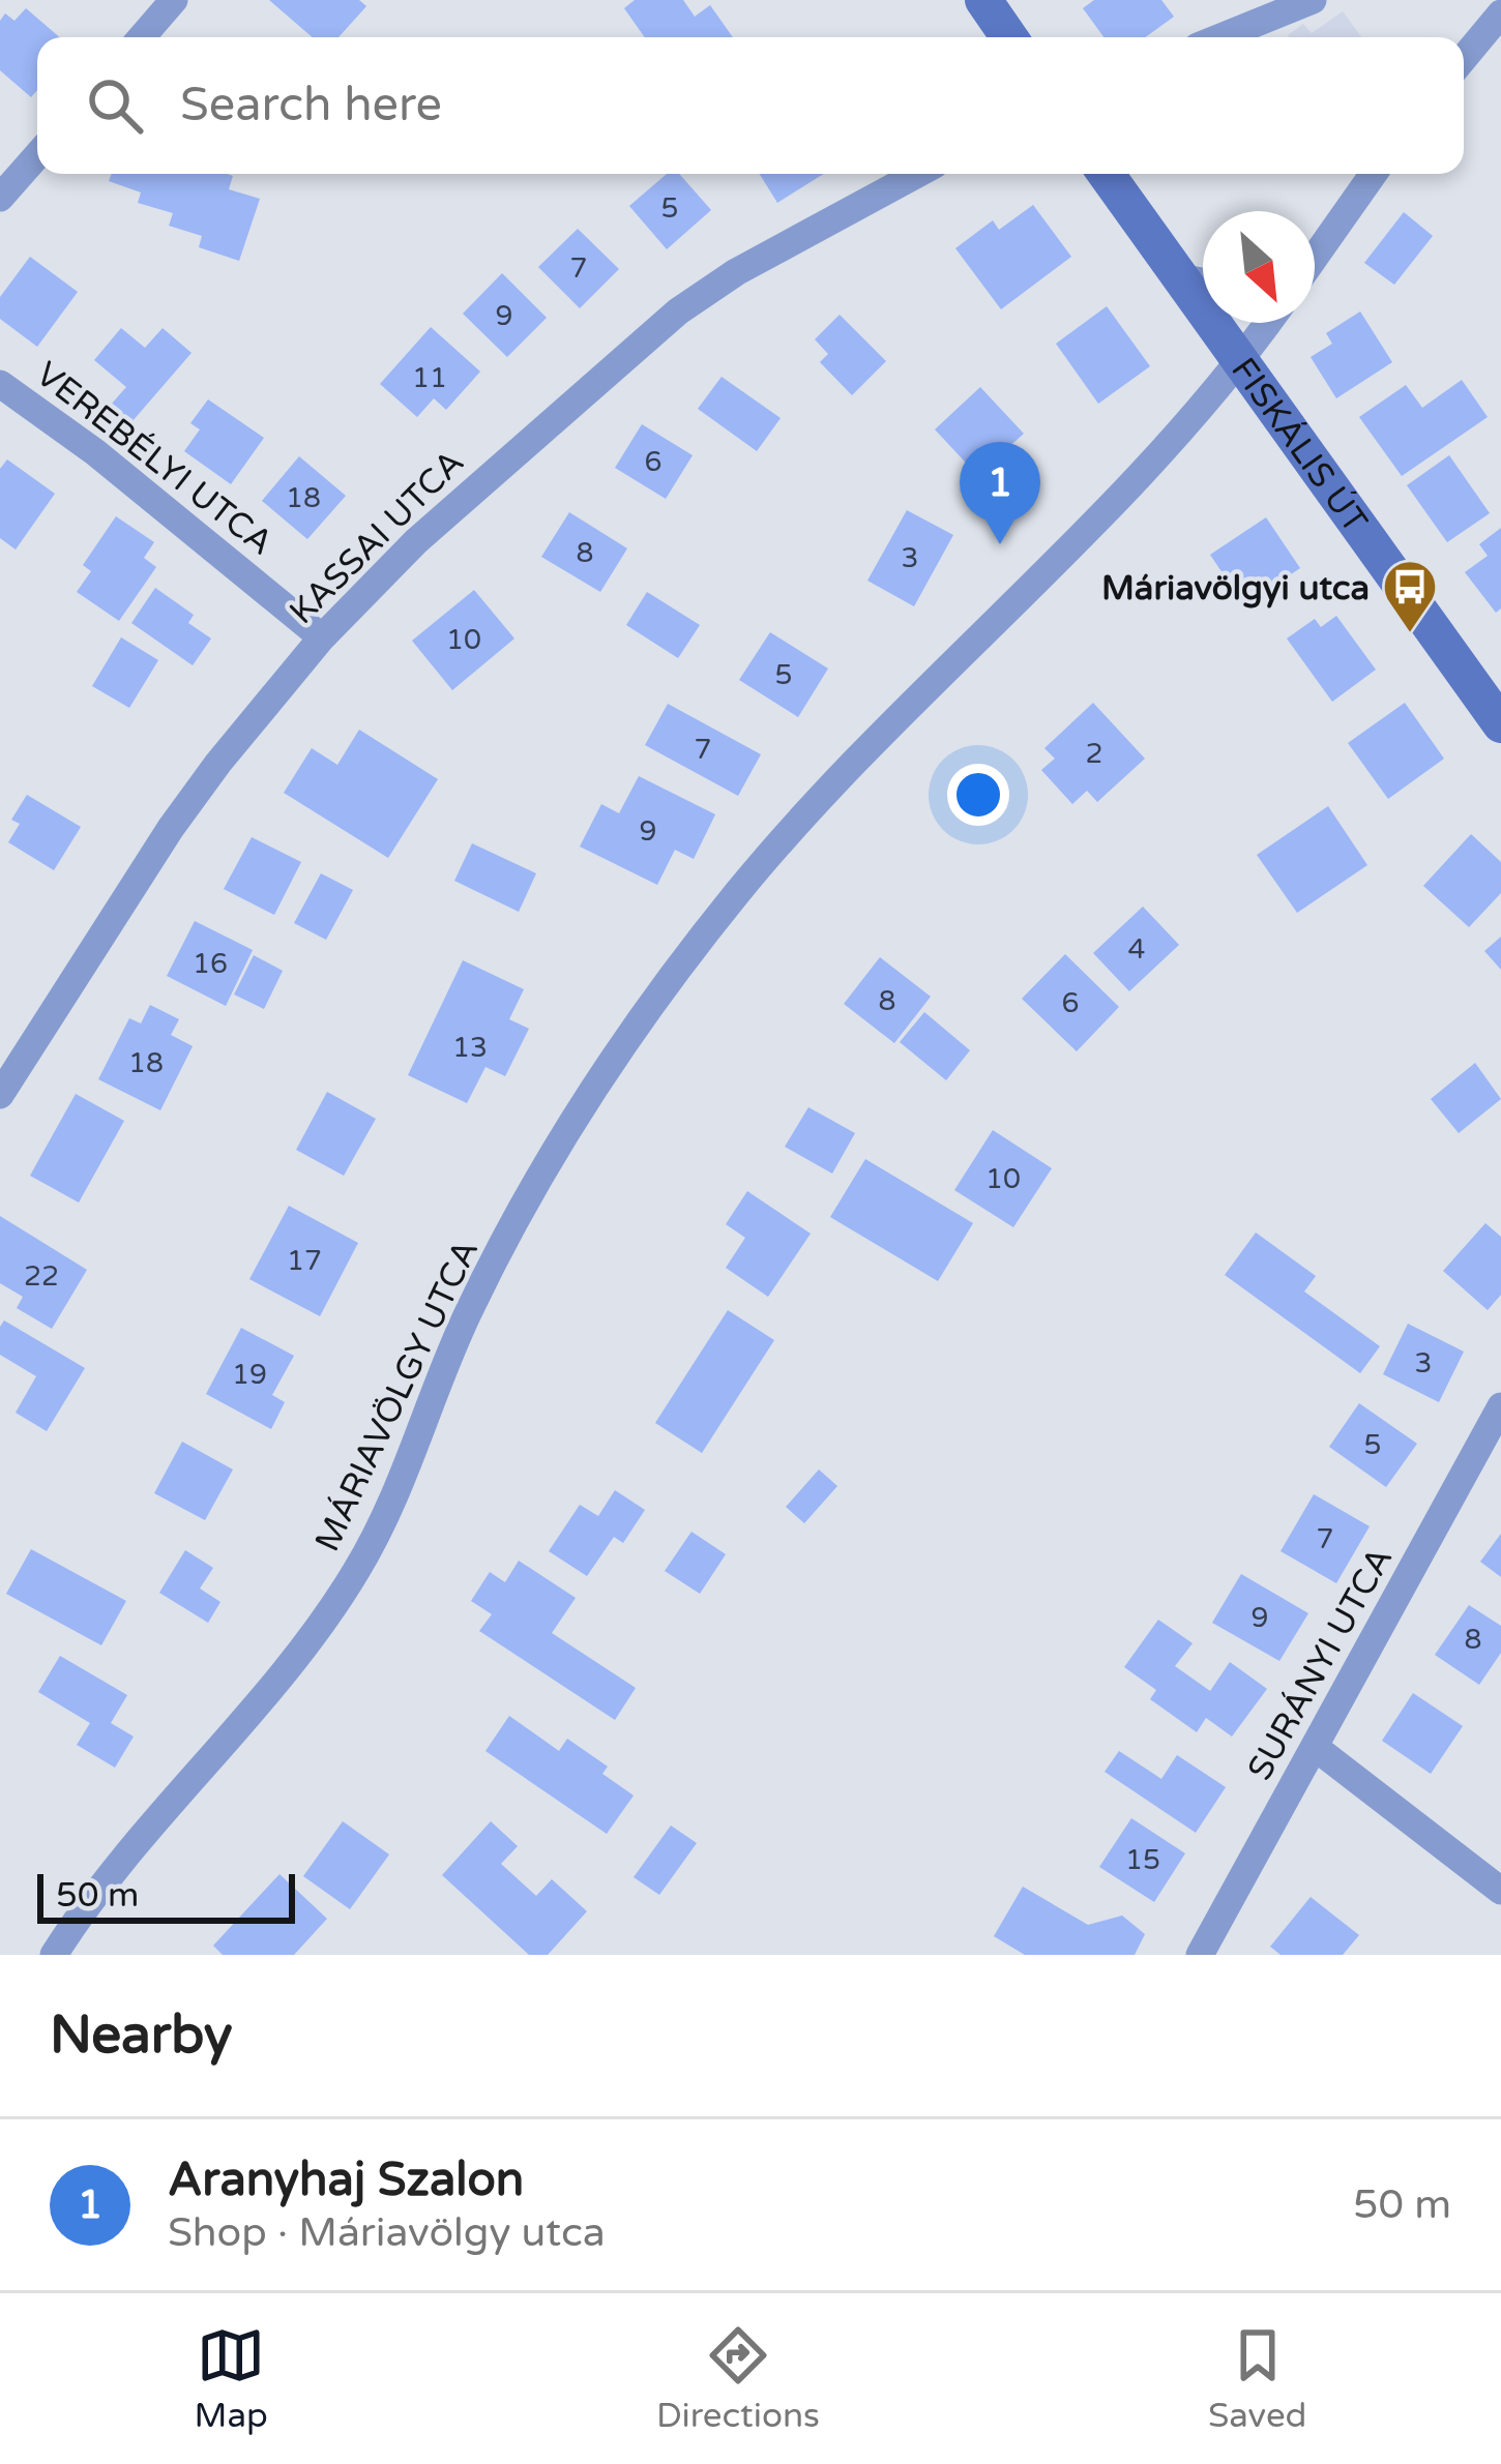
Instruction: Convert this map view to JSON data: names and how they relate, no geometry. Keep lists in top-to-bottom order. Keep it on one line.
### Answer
{"streets":{"street":["FISKÁLIS ÚT","VEREBÉLYI UTCA","KASSAI UTCA","MÁRIAVÖLGY UTCA","SURÁNYI UTCA"]},"crossings":[["FISKÁLIS ÚT","MÁRIAVÖLGY UTCA"],["VEREBÉLYI UTCA","KASSAI UTCA"]],"places":{"bus stop":["Máriavölgyi utca"]},"house_numbers":["5","7","9","11","6","18","8","3","10","5","7","2","9","4","16","8","6","13","18","10","17","22","3","19","5","7","9","8","15"],"scale_bar":"50 m","north":"bottom right","page":{"search":"Search here","pins":"1","scale":"50 m","heading":"Nearby","list":[{"mark":"1","name":"Aranyhaj Szalon","note":"Shop · Máriavölgy utca","value":"50 m"}],"nav":["Map","Directions","Saved"]}}
